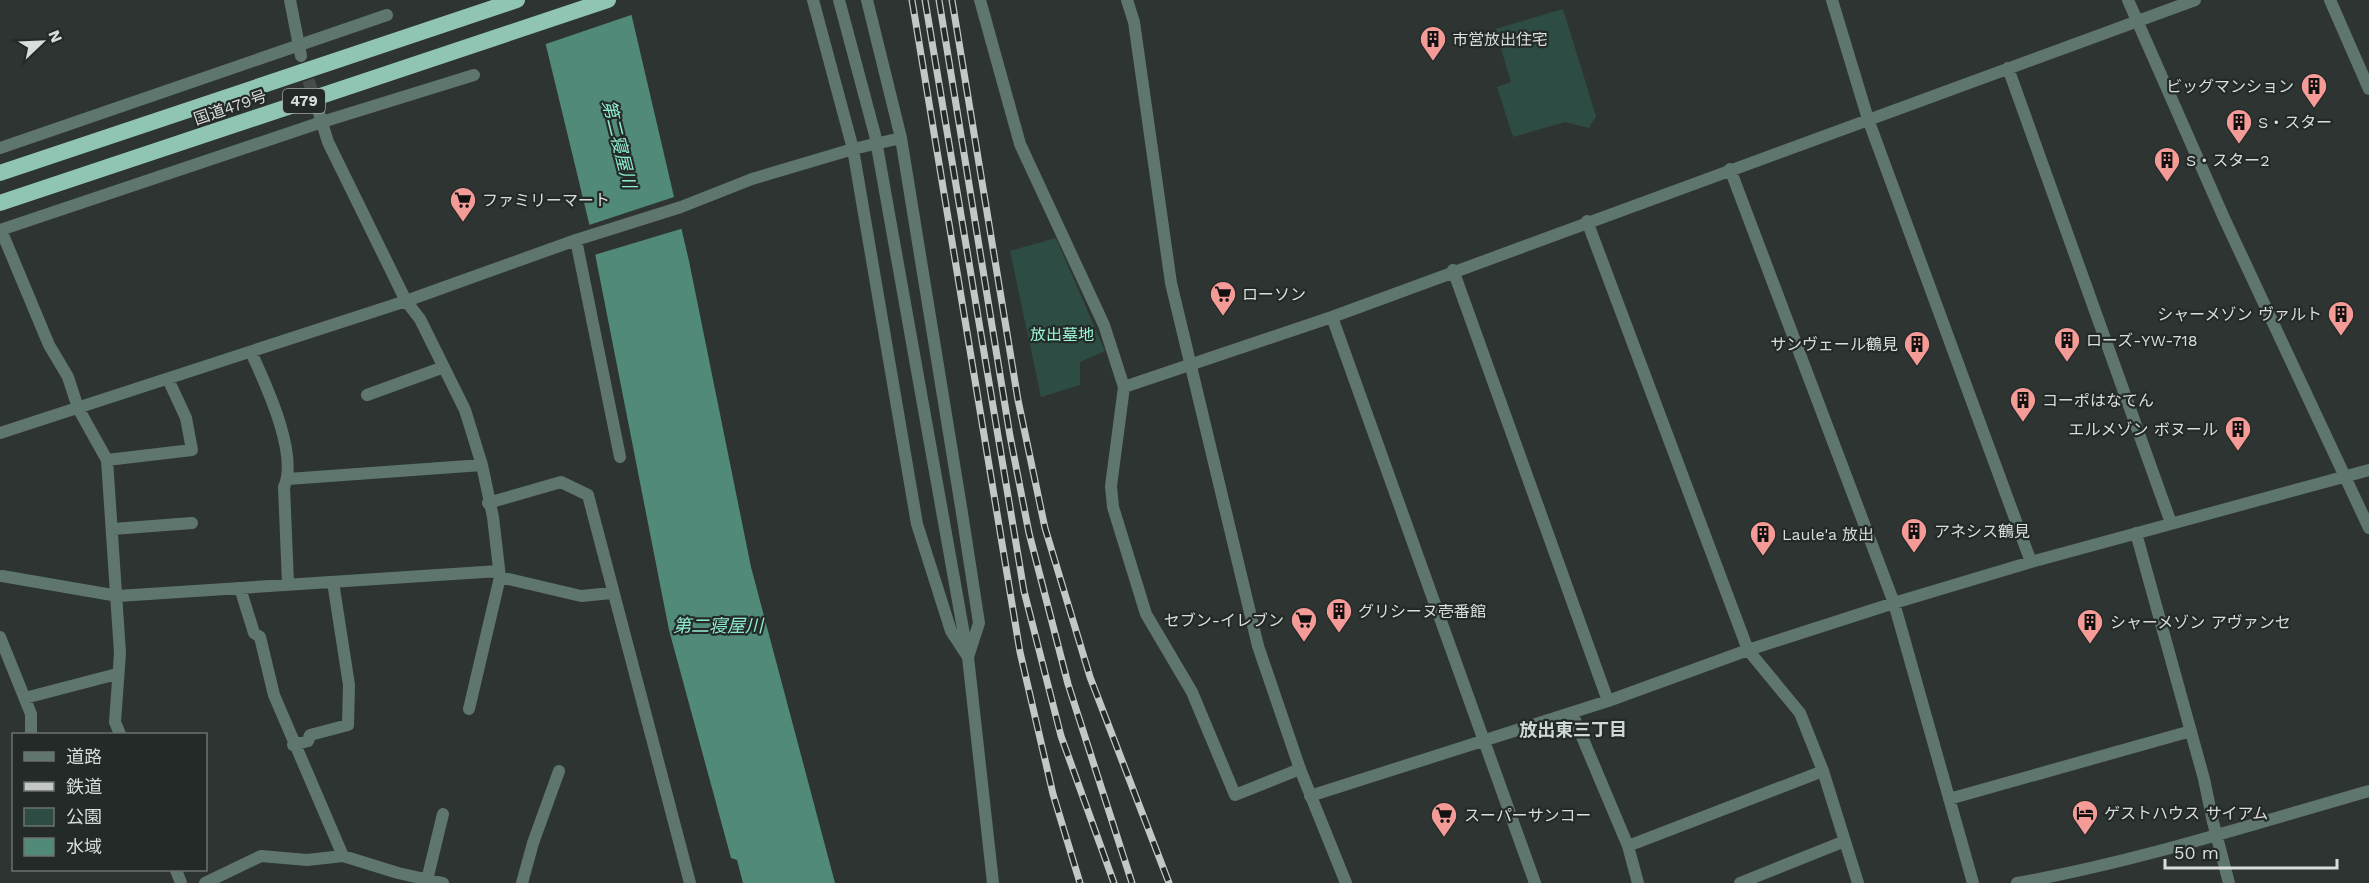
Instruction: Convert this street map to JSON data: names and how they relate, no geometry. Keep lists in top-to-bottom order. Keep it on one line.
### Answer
{"streets":{"highway":["479","国道479号"]},"districts":["放出東三丁目"],"water":["第二寝屋川"],"parks":["放出墓地"],"places":{"building":["市営放出住宅","ビッグマンション","S・スター","S・スター2","シャーメゾン ヴァルト","ローズ-YW-718","サンヴェール鶴見","コーポはなてん","エルメゾン ボヌール","アネシス鶴見","Laule'a 放出","グリシーヌ壱番館","シャーメゾン アヴァンセ"],"supermarket":["ファミリーマート","ローソン","セブン-イレブン","スーパーサンコー"],"hotel":["ゲストハウス サイアム"]},"legend":["道路","鉄道","公園","水域"],"scale_bar":"50 m","north":"top right"}
